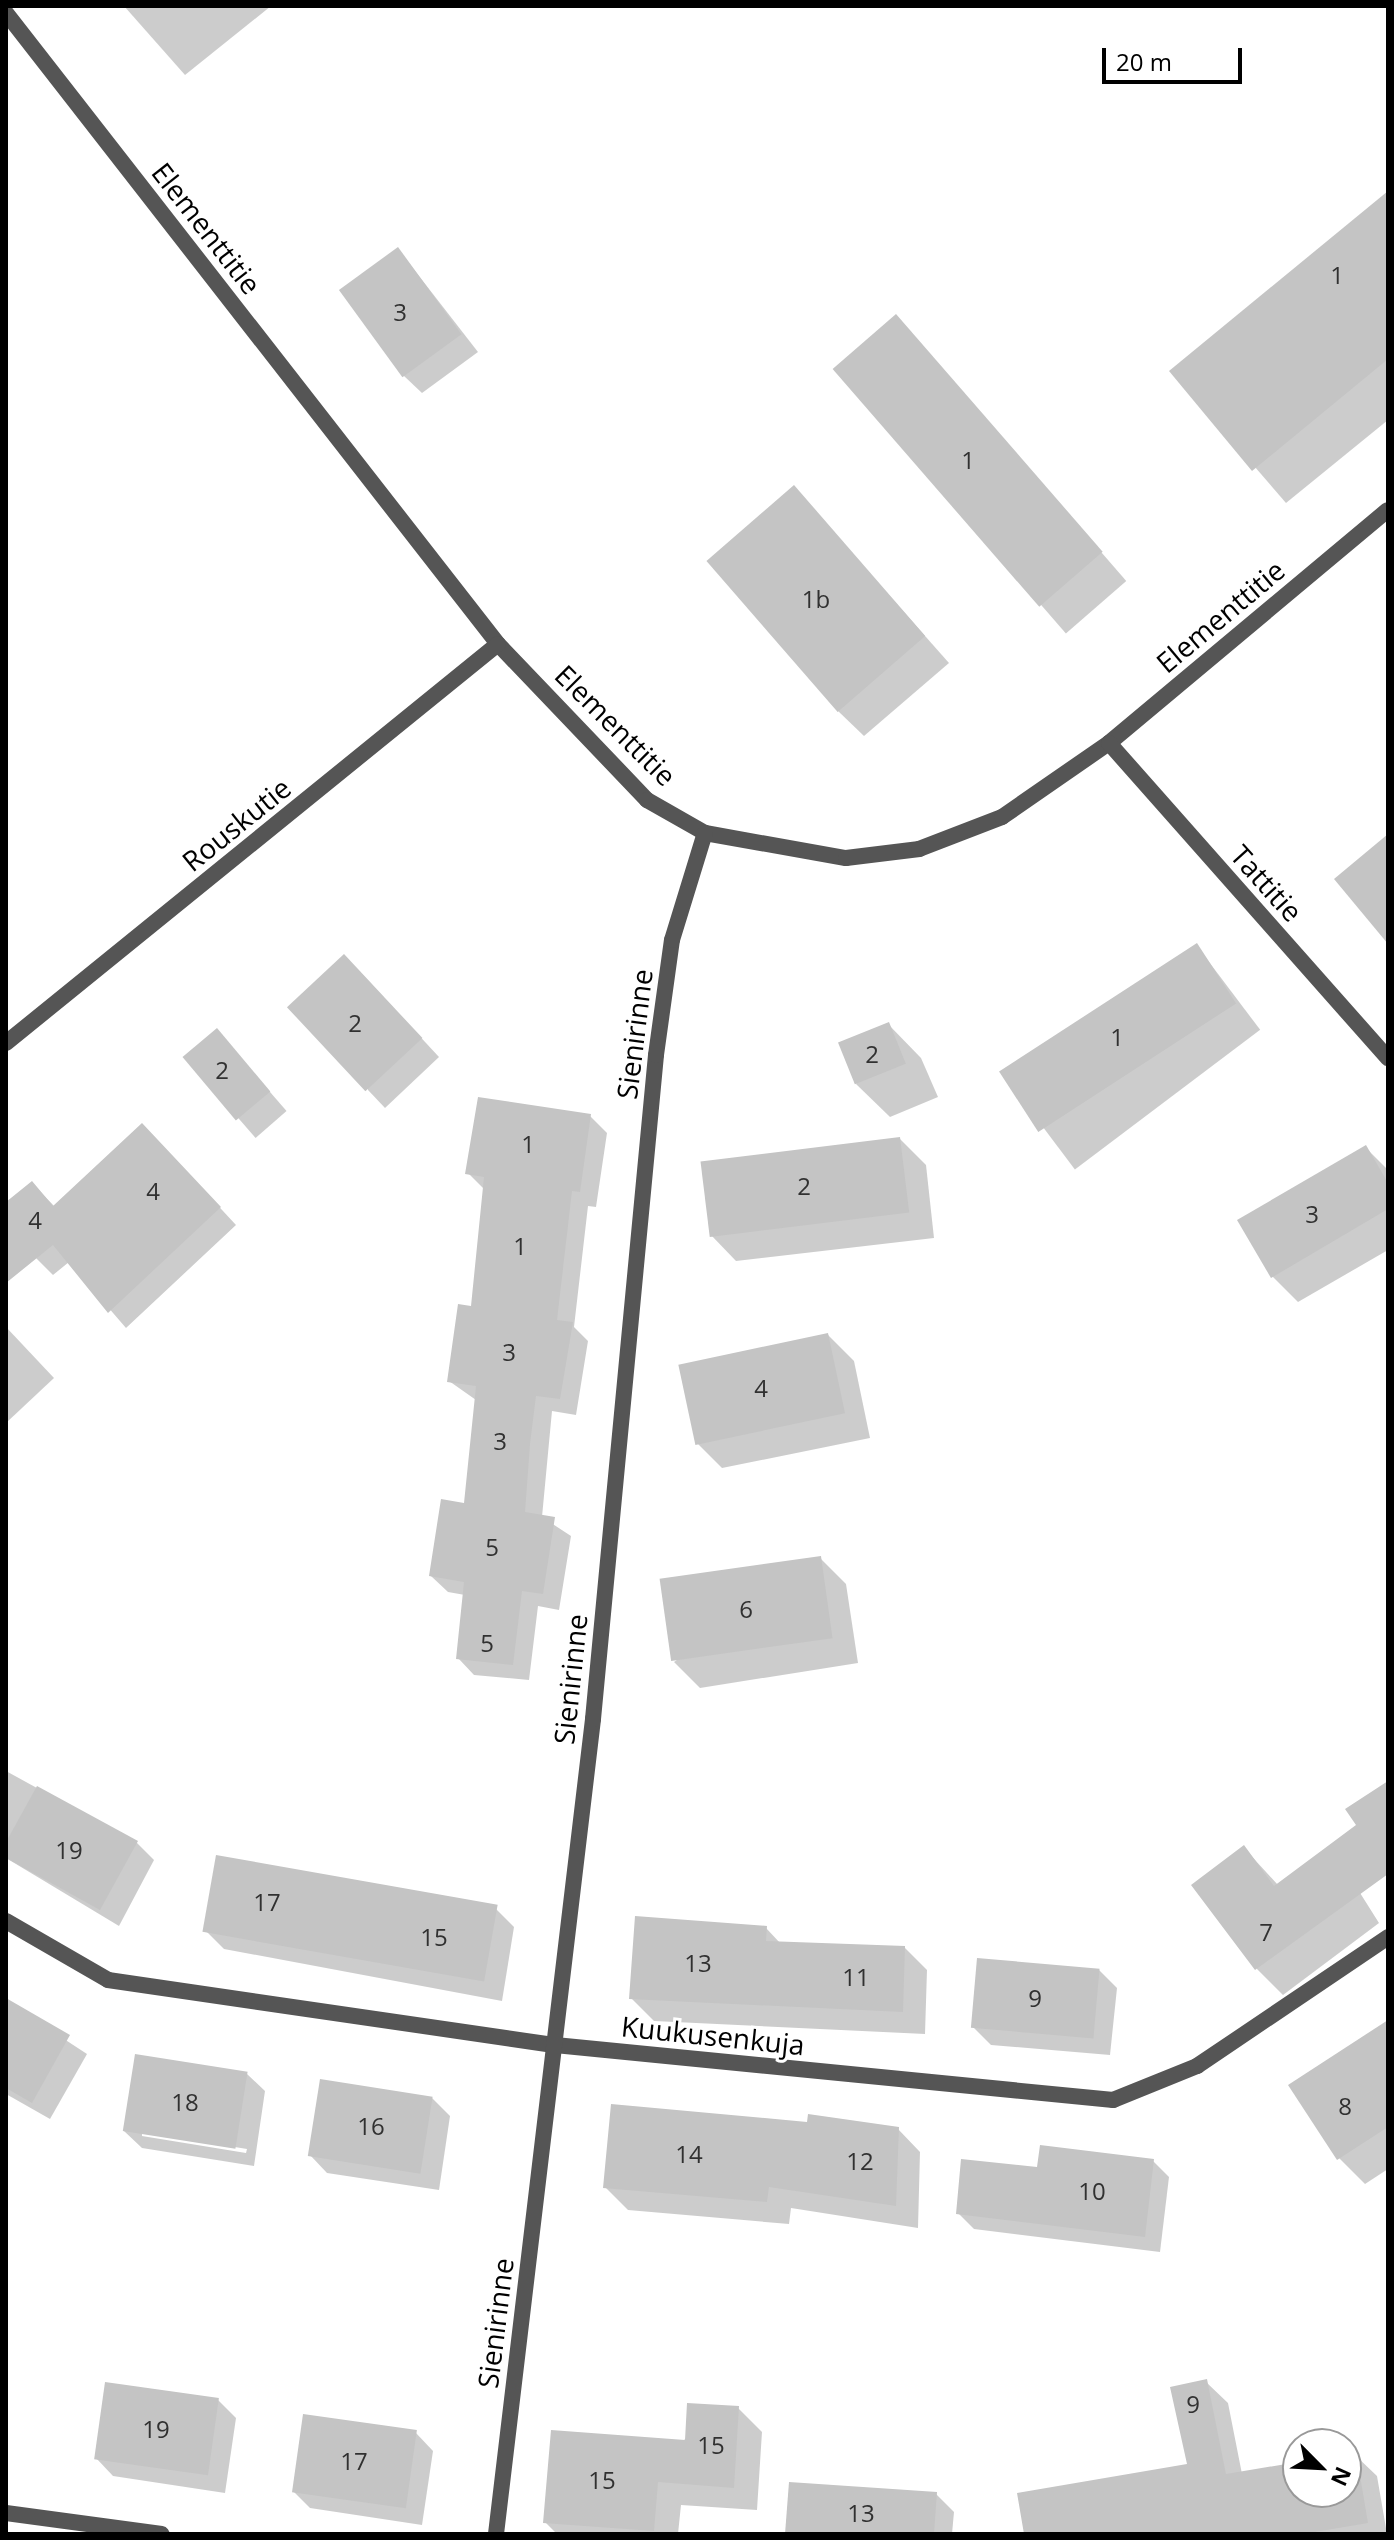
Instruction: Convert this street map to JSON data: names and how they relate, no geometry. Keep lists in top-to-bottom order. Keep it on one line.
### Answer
{"streets":{"street":["Elementtitie","Rouskutie","Tattitie","Sienirinne","Kuukusenkuja"]},"crossings":[["Elementtitie","Rouskutie"],["Elementtitie","Tattitie"],["Elementtitie","Sienirinne"],["Sienirinne","Kuukusenkuja"]],"house_numbers":["1","3","1","1b","2","1","2","2","1","2","4","3","4","1","3","4","3","5","6","5","19","17","7","15","13","11","9","18","8","16","14","12","10","9","19","15","17","15","13"],"scale_bar":"20 m","north":"bottom right"}
